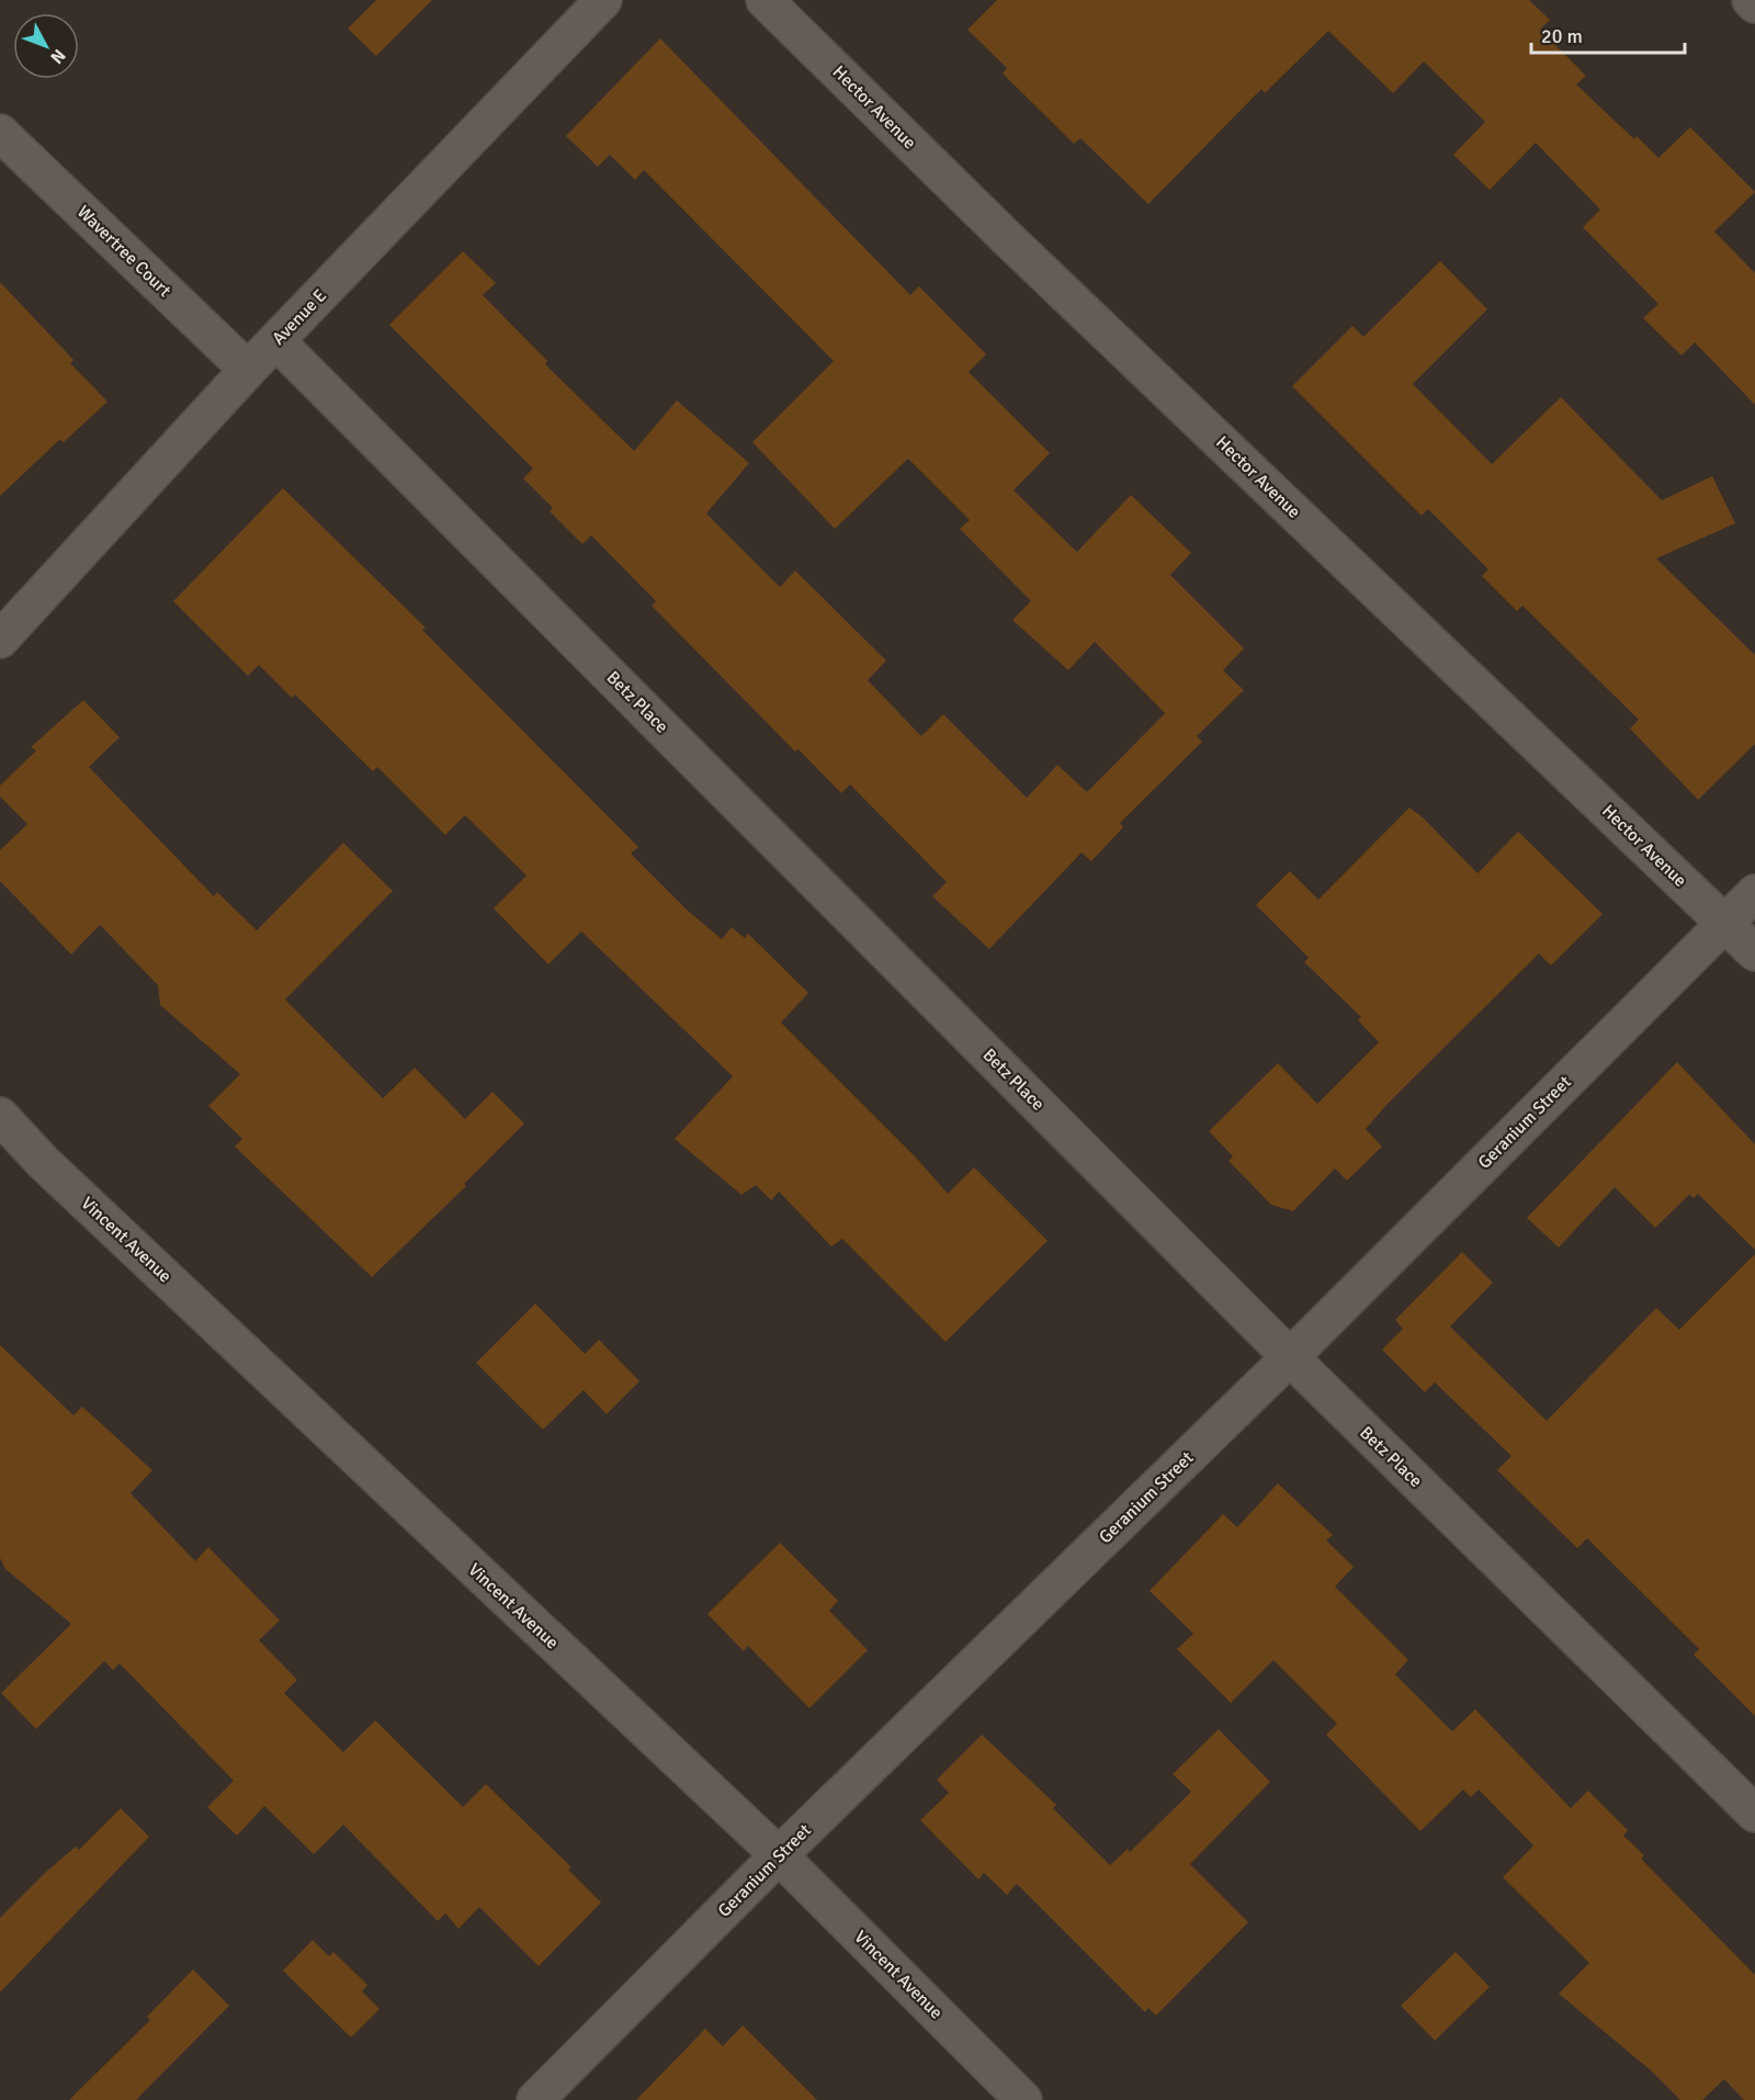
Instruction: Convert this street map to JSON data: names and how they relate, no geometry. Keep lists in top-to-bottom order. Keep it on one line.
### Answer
{"streets":{"street":["Hector Avenue","Wavertree Court","Avenue E","Betz Place","Geranium Street","Vincent Avenue"]},"crossings":[["Hector Avenue","Geranium Street"],["Wavertree Court","Avenue E"],["Avenue E","Betz Place"],["Betz Place","Geranium Street"],["Geranium Street","Vincent Avenue"]],"scale_bar":"20 m","north":"bottom right"}
